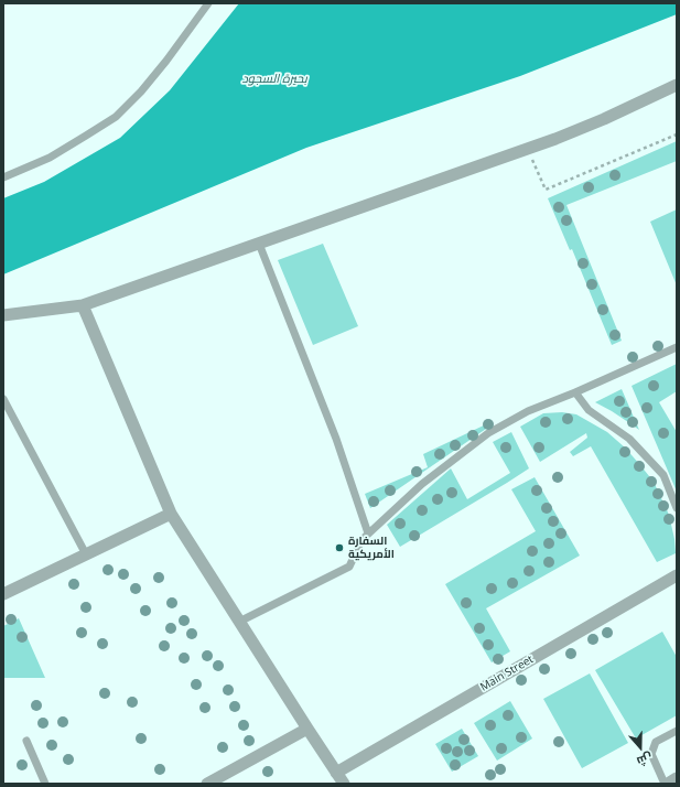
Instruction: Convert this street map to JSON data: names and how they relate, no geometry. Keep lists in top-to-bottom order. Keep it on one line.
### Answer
{"streets":{"street":["Main Street"]},"water":["بحيرة السجود"],"places":["السفارة الأمريكية"],"north":"bottom"}
